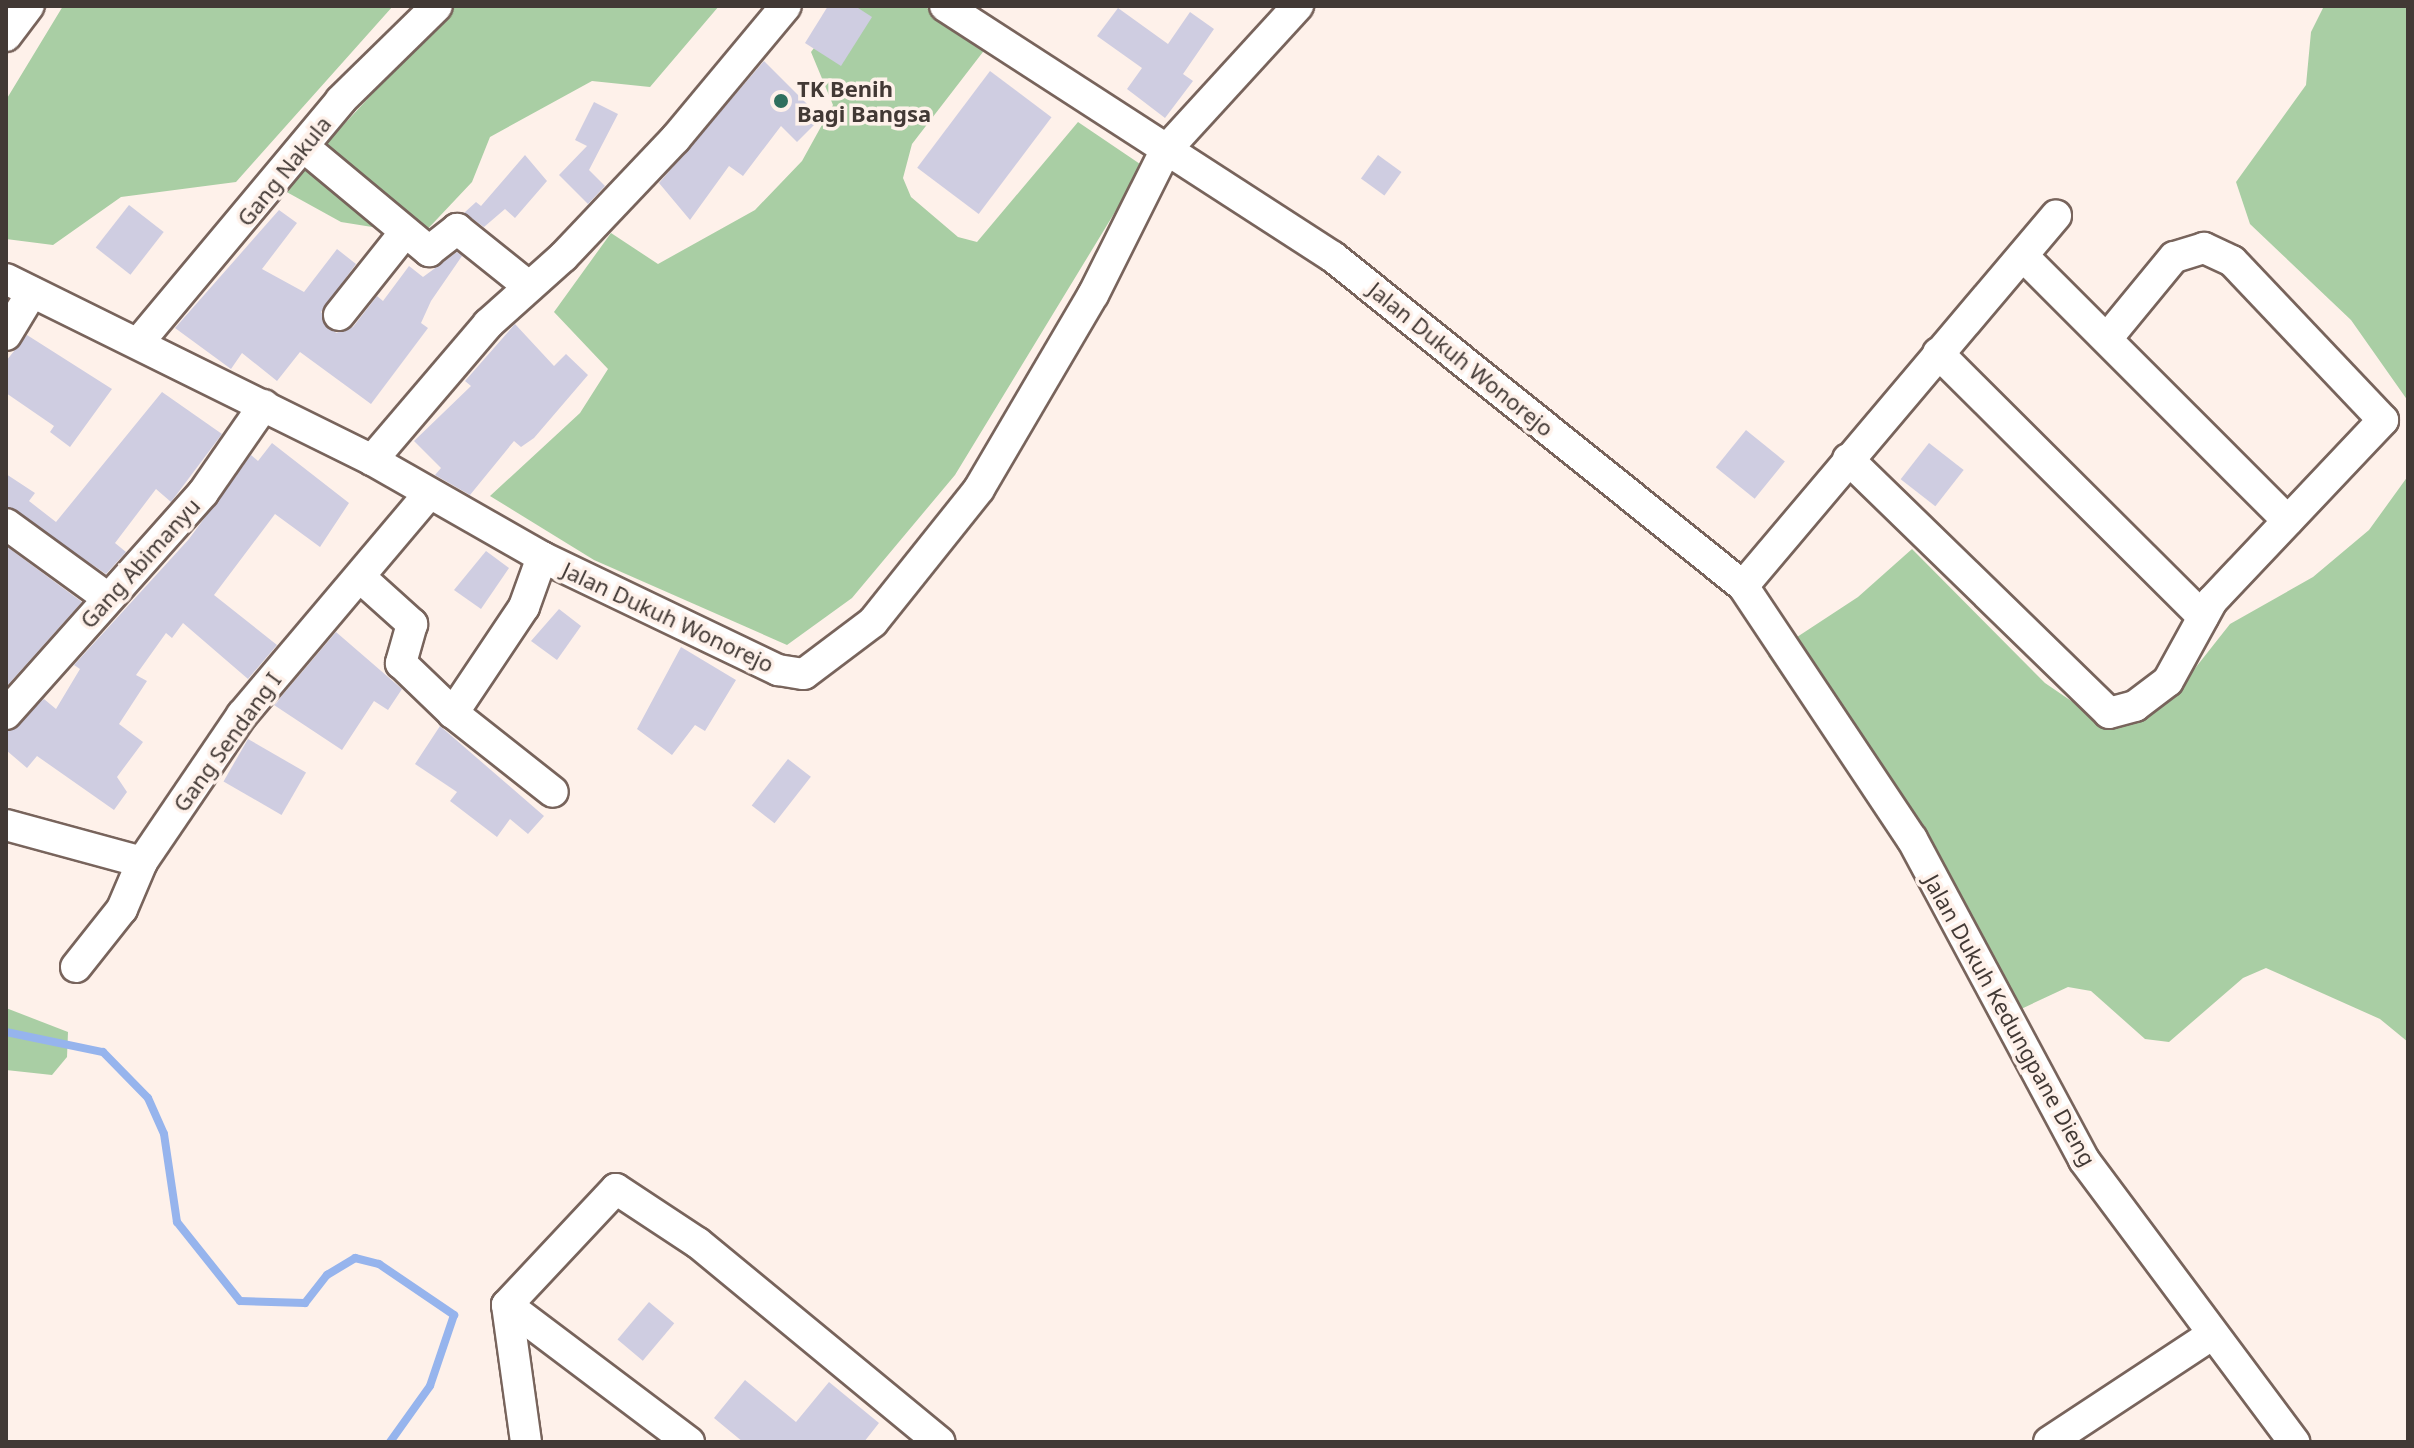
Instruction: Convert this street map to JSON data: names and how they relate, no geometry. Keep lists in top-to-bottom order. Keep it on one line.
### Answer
{"streets":{"street":["Gang Nakula","Jalan Dukuh Wonorejo","Gang Abimanyu","Gang Sendang I","Jalan Dukuh Kedungpane Dieng"]},"crossings":[["Gang Nakula","Jalan Dukuh Wonorejo"],["Jalan Dukuh Wonorejo","Gang Abimanyu"],["Jalan Dukuh Wonorejo","Gang Sendang I"],["Jalan Dukuh Wonorejo","Jalan Dukuh Kedungpane Dieng"]],"places":["TK Benih Bagi Bangsa"]}
